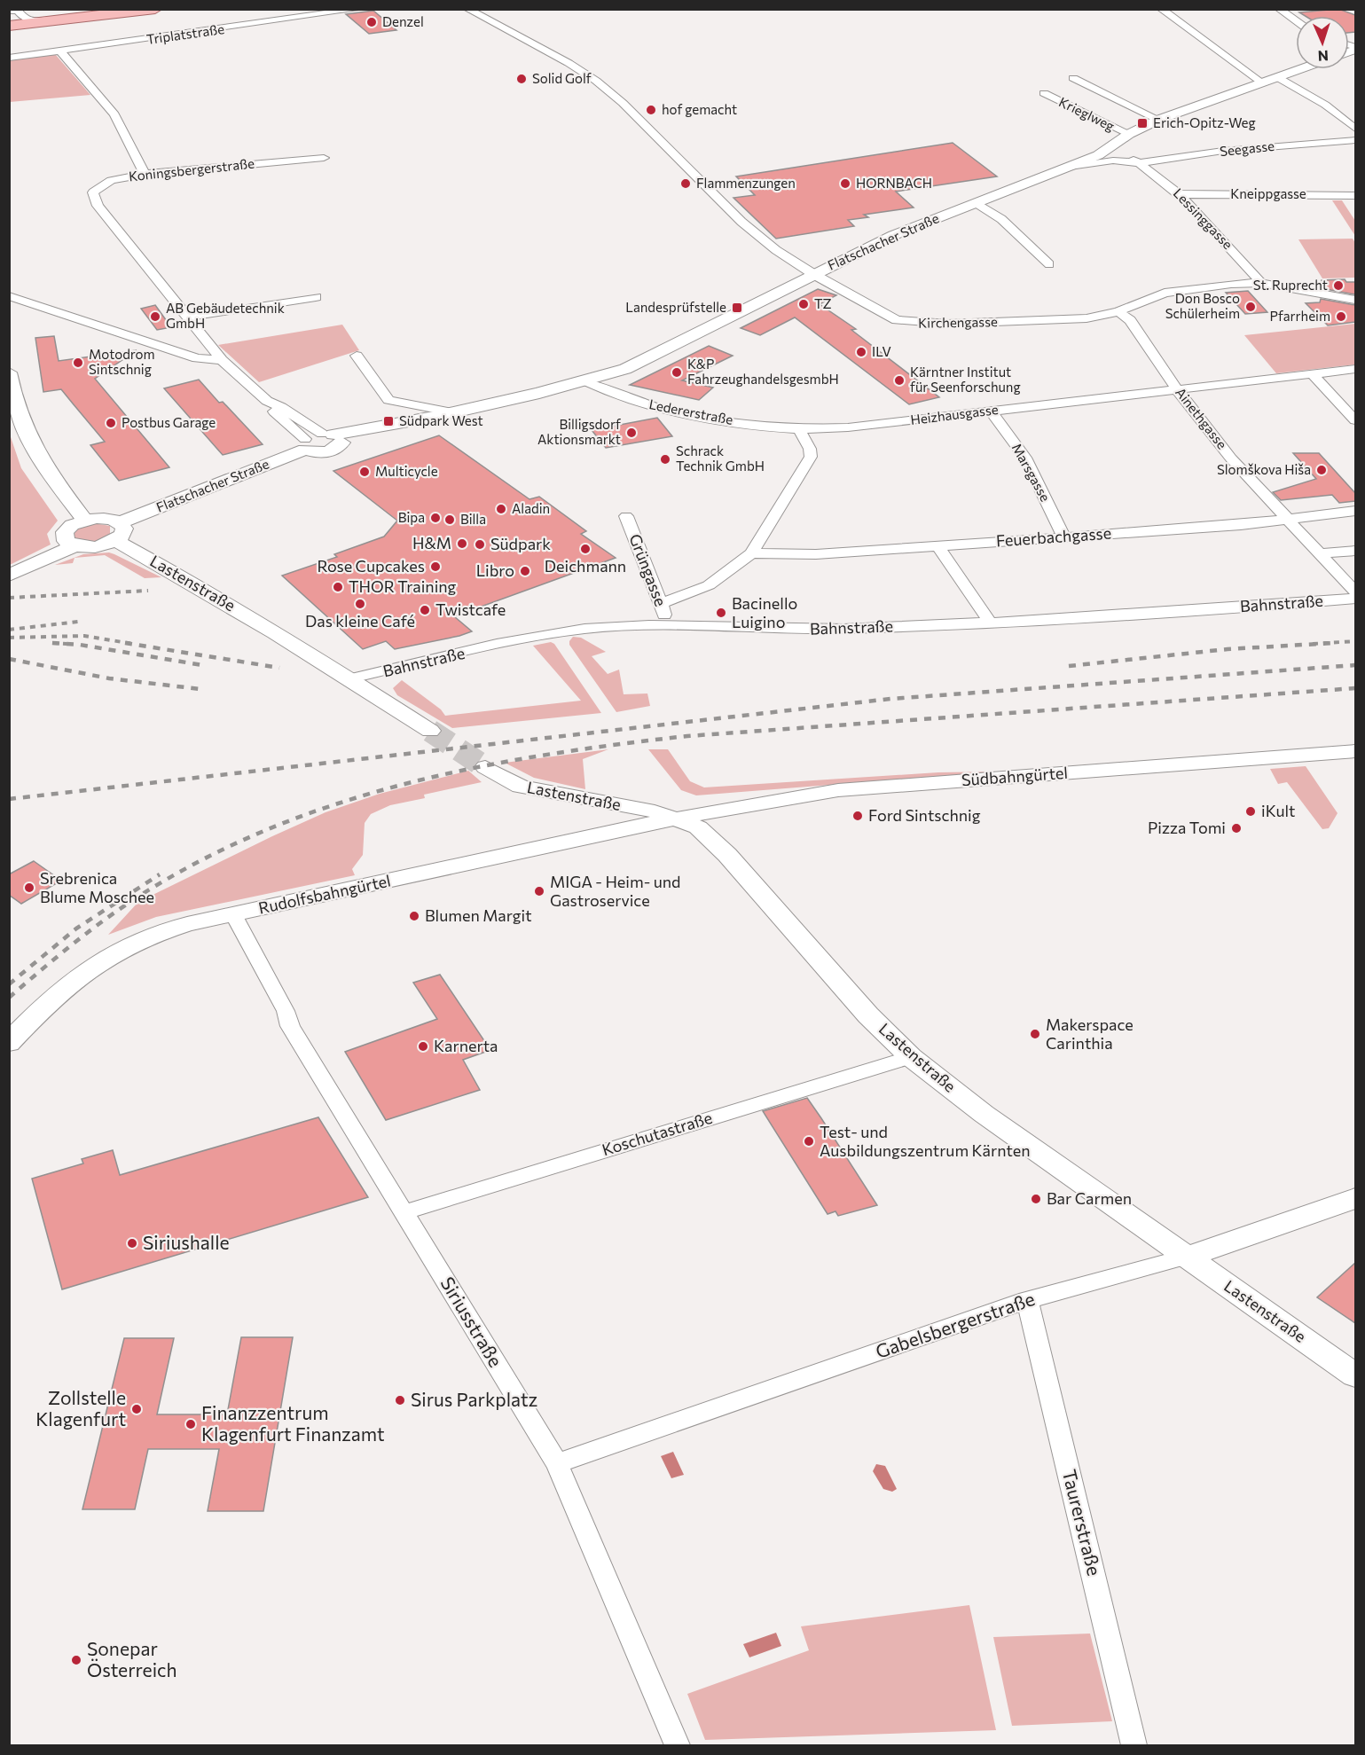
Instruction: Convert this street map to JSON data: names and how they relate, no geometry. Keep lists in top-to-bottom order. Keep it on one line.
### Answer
{"streets":{"street":["Triplatstraße","Krieglweg","Seegasse","Koningsbergerstraße","Kneippgasse","Lessinggasse","Flatschacher Straße","Kirchengasse","Ledererstraße","Heizhausgasse","Ainethgasse","Marsgasse","Feuerbachgasse","Grüngasse","Lastenstraße","Bahnstraße","Südbahngürtel","Rudolfsbahngürtel","Koschutastraße","Siriusstraße","Gabelsbergerstraße","Taurerstraße"]},"crossings":[["Krieglweg","Flatschacher Straße"],["Seegasse","Lessinggasse"],["Koningsbergerstraße","Flatschacher Straße"],["Kneippgasse","Lessinggasse"],["Lessinggasse","Flatschacher Straße"],["Lessinggasse","Kirchengasse"],["Flatschacher Straße","Kirchengasse"],["Flatschacher Straße","Ledererstraße"],["Flatschacher Straße","Lastenstraße"],["Kirchengasse","Ainethgasse"],["Ledererstraße","Heizhausgasse"],["Heizhausgasse","Ainethgasse"],["Heizhausgasse","Marsgasse"],["Ainethgasse","Feuerbachgasse"],["Marsgasse","Feuerbachgasse"],["Grüngasse","Bahnstraße"],["Lastenstraße","Bahnstraße"],["Lastenstraße","Südbahngürtel"],["Lastenstraße","Rudolfsbahngürtel"],["Lastenstraße","Koschutastraße"],["Lastenstraße","Gabelsbergerstraße"],["Südbahngürtel","Rudolfsbahngürtel"],["Rudolfsbahngürtel","Siriusstraße"],["Koschutastraße","Siriusstraße"],["Siriusstraße","Gabelsbergerstraße"],["Gabelsbergerstraße","Taurerstraße"]],"places":{"other":["Denzel","Solid Golf","hof gemacht","Flammenzungen","HORNBACH","St. Ruprecht","TZ","Don Bosco Schülerheim","AB Gebäudetechnik GmbH","Pfarrheim","ILV","Motodrom Sintschnig","K&P FahrzeughandelsgesmbH","Kärntner Institut für Seenforschung","Postbus Garage","Billigsdorf Aktionsmarkt","Schrack Technik GmbH","Slomškova Hiša","Multicycle","Aladin","Bipa","Billa","H&M","Südpark","Deichmann","Rose Cupcakes","Libro","THOR Training","Das kleine Café","Twistcafe","Bacinello Luigino","iKult","Ford Sintschnig","Pizza Tomi","Srebrenica Blume Moschee","MIGA - Heim- und Gastroservice","Blumen Margit","Makerspace Carinthia","Karnerta","Test- und Ausbildungszentrum Kärnten","Bar Carmen","Siriushalle","Sirus Parkplatz","Zollstelle Klagenfurt","Finanzzentrum Klagenfurt Finanzamt","Sonepar Österreich"],"transit":["Erich-Opitz-Weg","Landesprüfstelle","Südpark West"]},"north":"bottom"}
